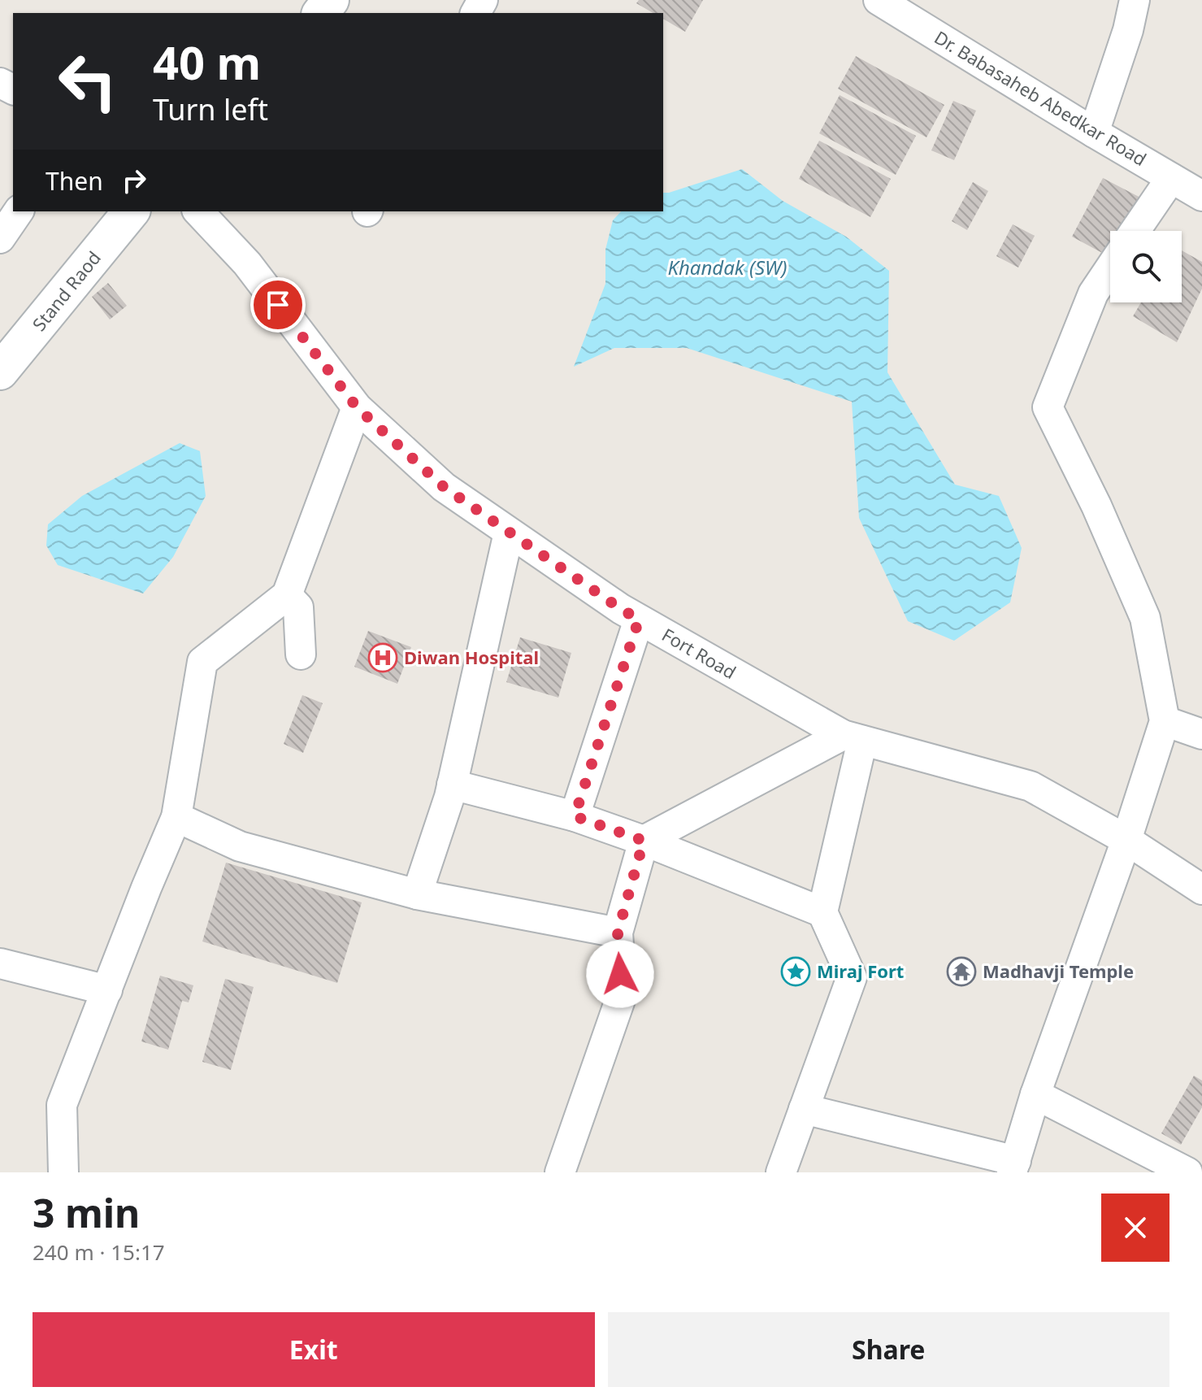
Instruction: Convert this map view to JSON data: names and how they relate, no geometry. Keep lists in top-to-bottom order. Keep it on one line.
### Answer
{"streets":{"street":["Dr. Babasaheb Abedkar Road","Stand Raod","Fort Road"]},"water":["Khandak (SW)"],"places":{"hospital":["Diwan Hospital"],"place":["Miraj Fort"],"temple":["Madhavji Temple"]},"page":{"turn":["40 m","Turn left"],"then":"Then","heading":["3 min","240 m · 15:17"],"buttons":["Exit","Share"]}}
